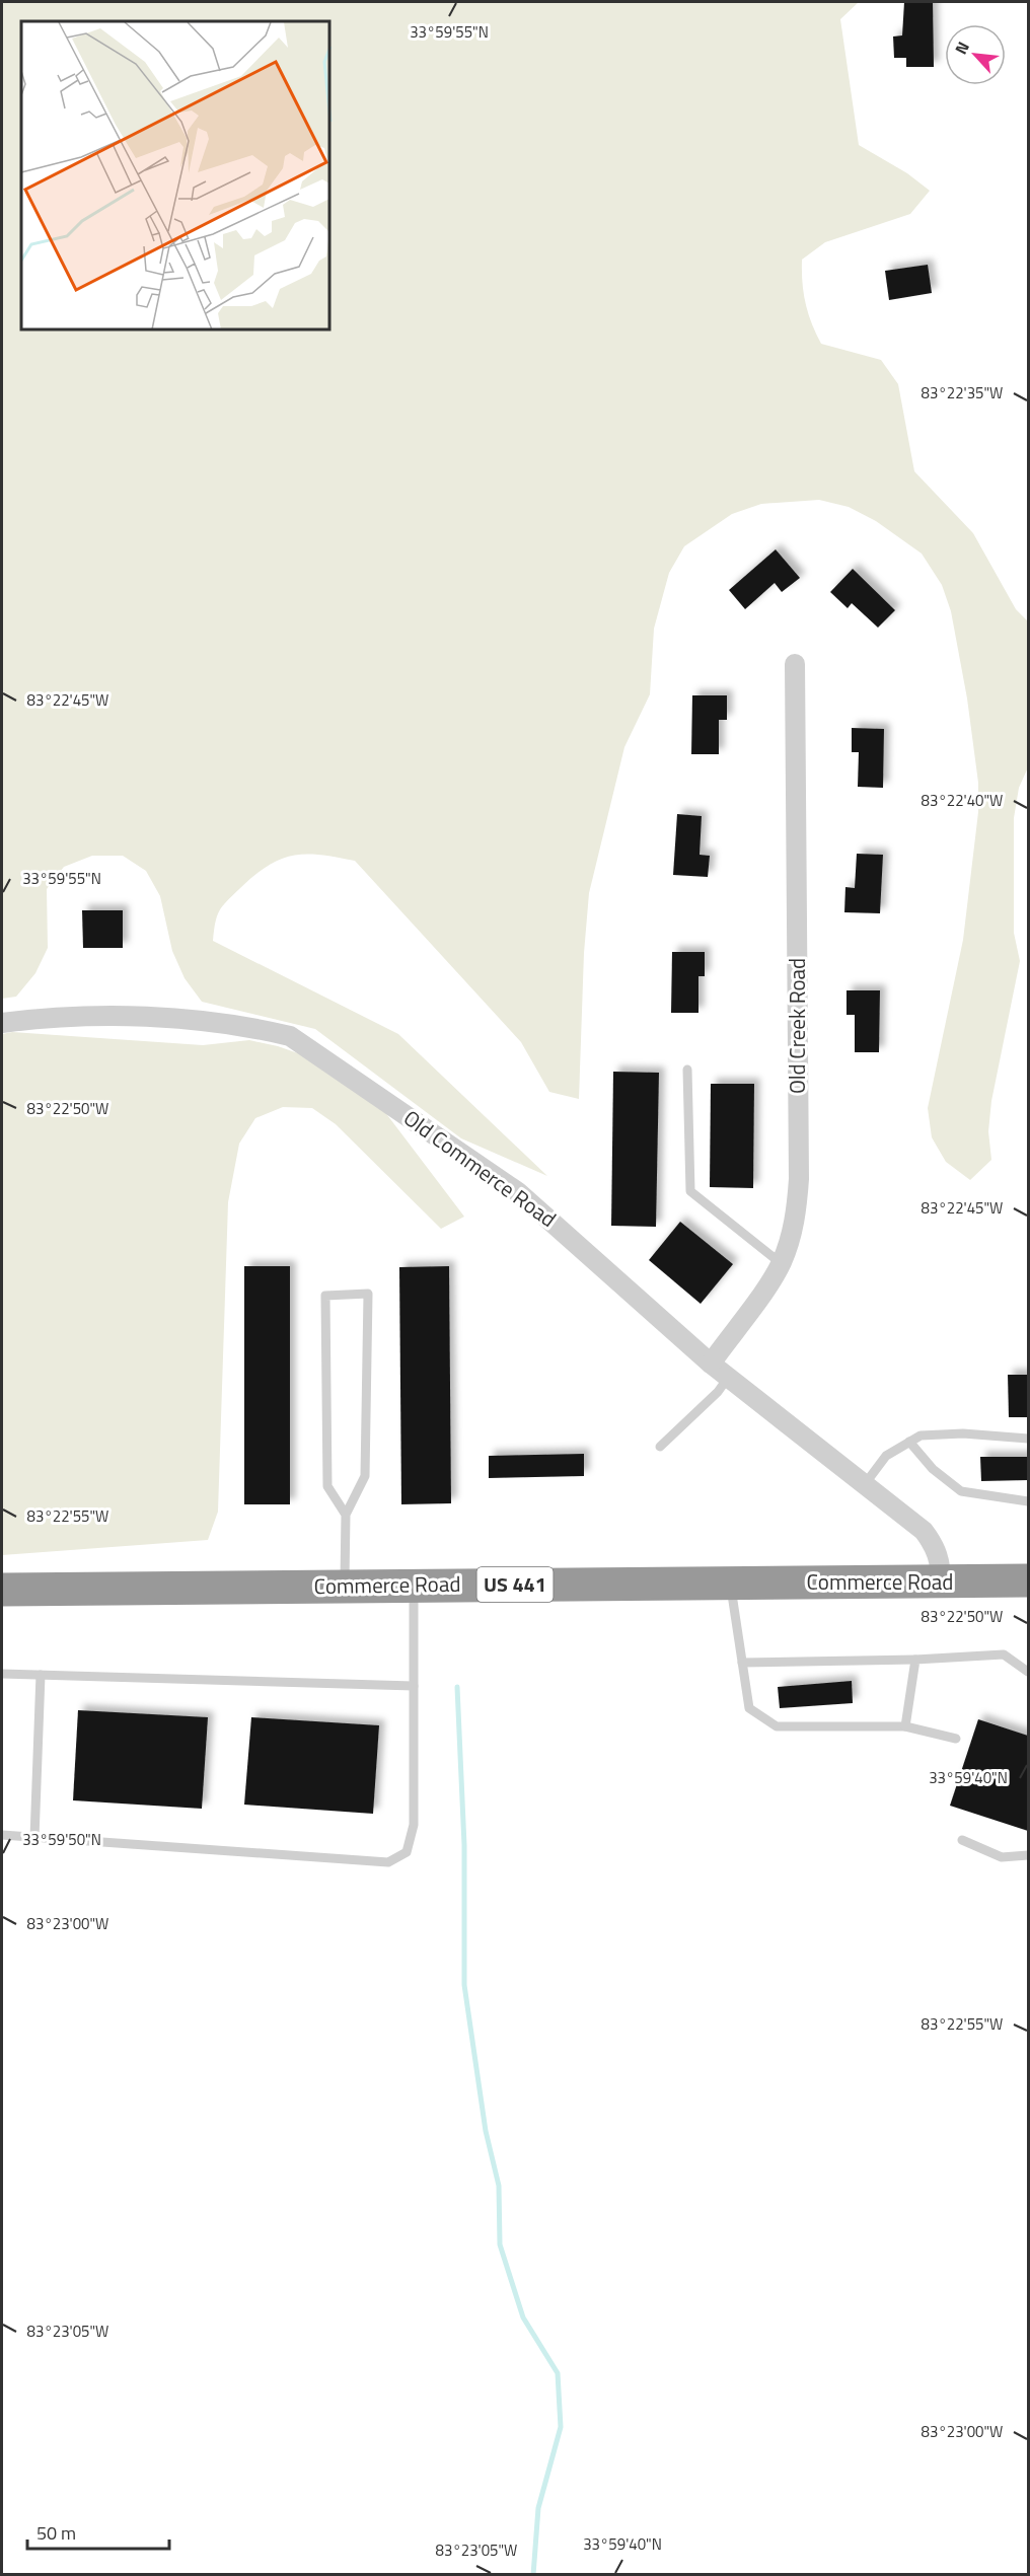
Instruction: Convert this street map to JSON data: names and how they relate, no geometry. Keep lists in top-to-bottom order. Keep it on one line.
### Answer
{"streets":{"highway":["Commerce Road","US 441"],"street":["Old Creek Road","Old Commerce Road"]},"crossings":[["Old Creek Road","Old Commerce Road"],["Old Commerce Road","Commerce Road"]],"scale_bar":"50 m","north":"top left","coordinates":["33°59'55\"N","83°22'35\"W","83°22'45\"W","83°22'40\"W","83°22'50\"W","83°22'55\"W","33°59'40\"N","33°59'50\"N","83°23'00\"W","83°23'05\"W"]}
